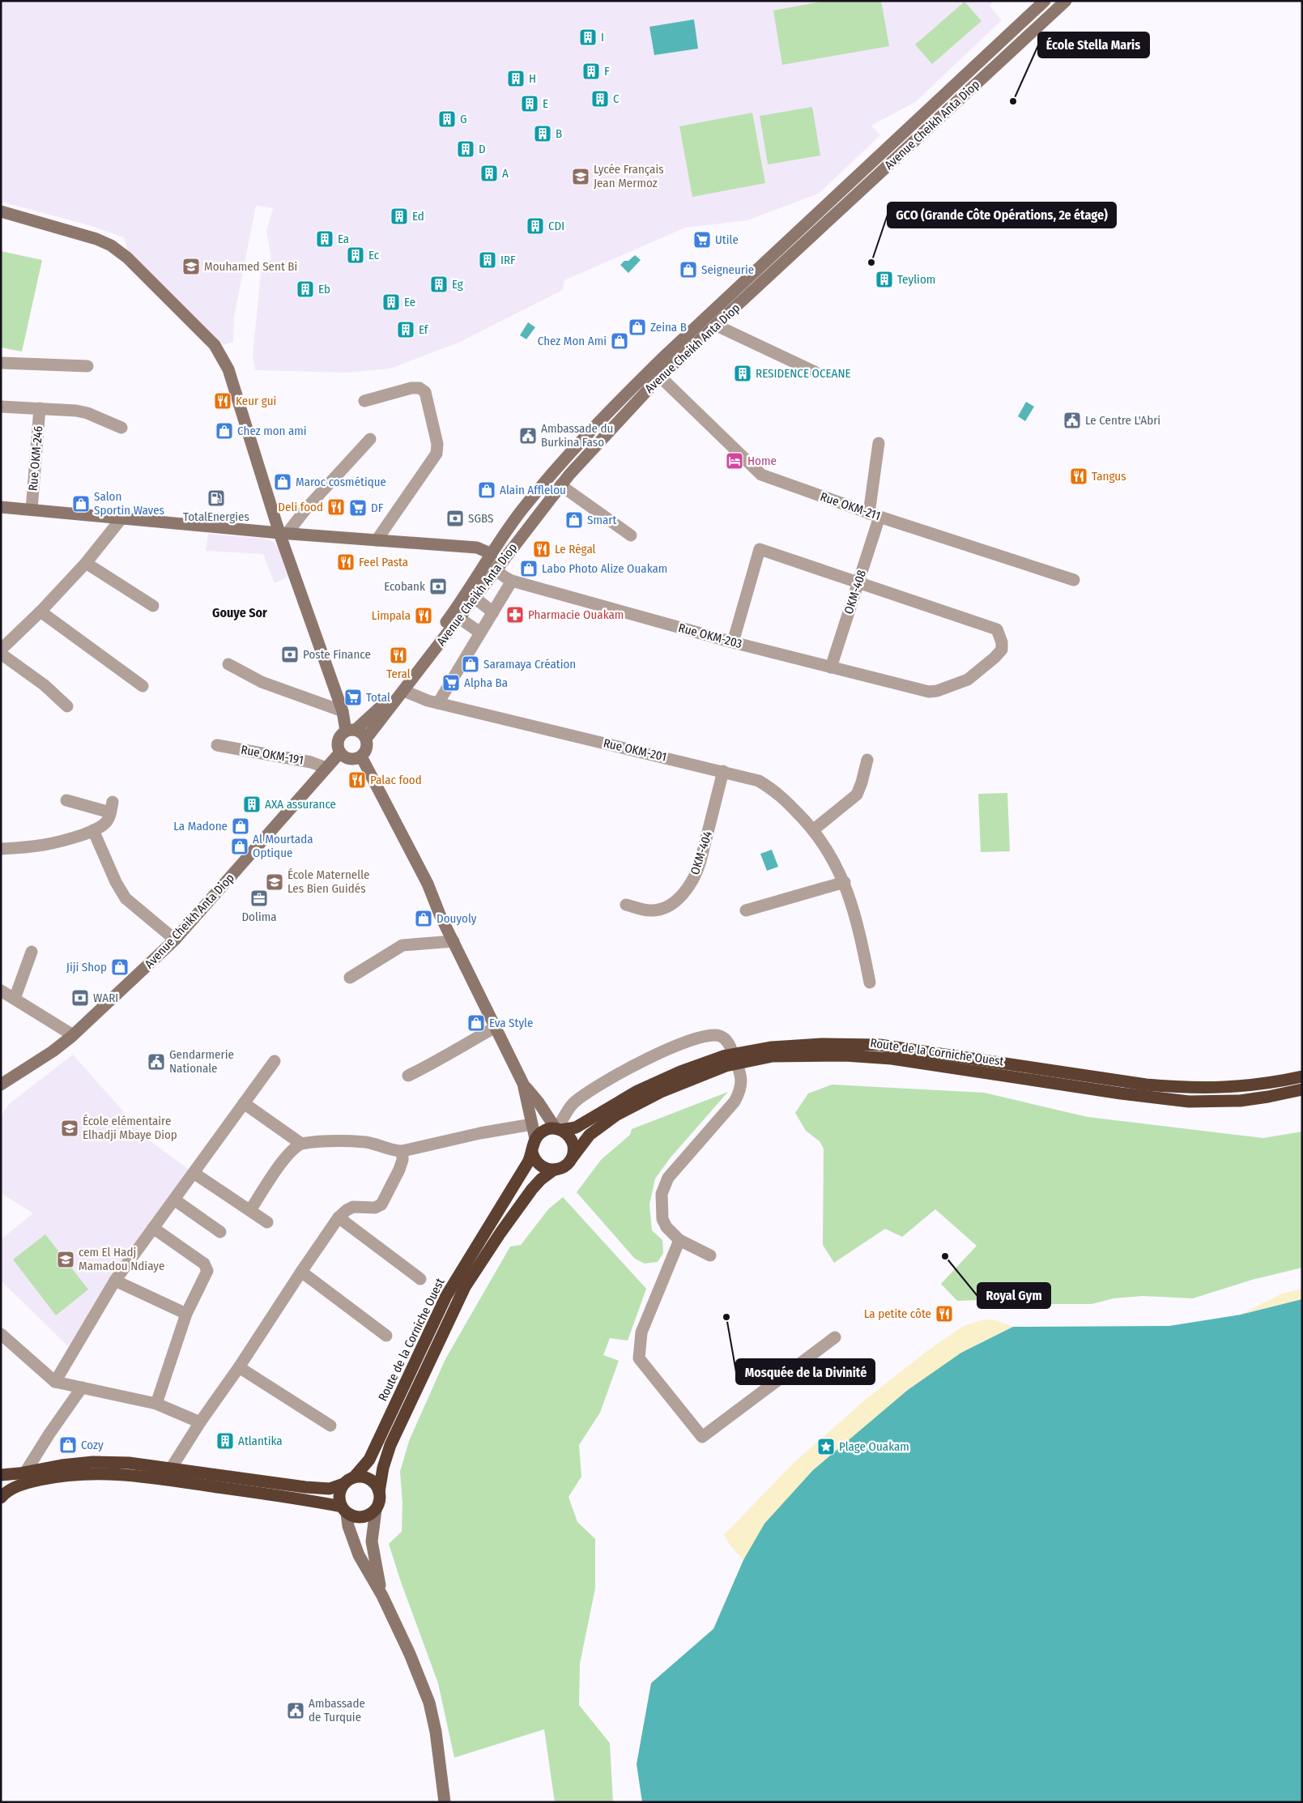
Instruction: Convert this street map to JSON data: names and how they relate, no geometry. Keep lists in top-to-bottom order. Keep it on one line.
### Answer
{"streets":{"highway":["Route de la Corniche Ouest"],"street":["Avenue Cheikh Anta Diop","Rue OKM-246","Rue OKM-211","OKM-408","Rue OKM-203","Rue OKM-201","Rue OKM-191","OKM-404"]},"crossings":[["Avenue Cheikh Anta Diop","Rue OKM-211"],["Avenue Cheikh Anta Diop","Rue OKM-203"],["Avenue Cheikh Anta Diop","Rue OKM-201"],["Avenue Cheikh Anta Diop","Rue OKM-191"],["Rue OKM-211","OKM-408"],["OKM-408","Rue OKM-203"],["Rue OKM-201","OKM-404"]],"districts":["Gouye Sor"],"places":{"building":["I","F","H","C","E","G","B","D","A","Ed","CDI","Ea","Ec","IRF","Teyliom","Eg","Eb","Ee","Ef","RESIDENCE OCEANE","AXA assurance","Atlantika"],"other":["École Stella Maris","GCO (Grande Côte Opérations, 2e étage)","Royal Gym","Mosquée de la Divinité"],"school or university":["Lycée Français Jean Mermoz","Mouhamed Sent Bi","École Maternelle Les Bien Guidés","École elémentaire Elhadji Mbaye Diop","cem El Hadj Mamadou Ndiaye"],"supermarket":["Utile","DF","Alpha Ba","Total"],"shop":["Seigneurie","Zeina B","Chez Mon Ami","Chez mon ami","Maroc cosmétique","Alain Afflelou","Salon Sportin Waves","Smart","Labo Photo Alize Ouakam","Saramaya Création","La Madone","Al Mourtada Optique","Douyoly","Jiji Shop","Eva Style","Cozy"],"restaurant":["Keur gui","Tangus","Deli food","Le Régal","Feel Pasta","Limpala","Teral","Palac food","La petite côte"],"public building":["Le Centre L'Abri","Ambassade du Burkina Faso","Gendarmerie Nationale","Ambassade de Turquie"],"hotel":["Home"],"fuel station":["TotalEnergies"],"bank":["SGBS","Ecobank","Poste Finance","WARI"],"pharmacy":["Pharmacie Ouakam"],"office":["Dolima"],"place":["Plage Ouakam"]}}
